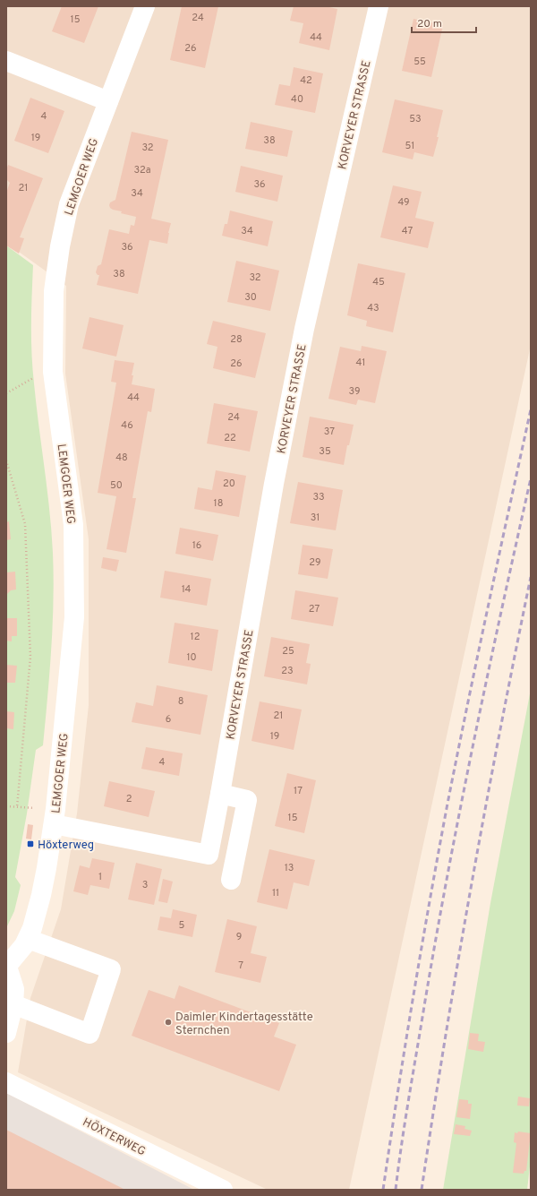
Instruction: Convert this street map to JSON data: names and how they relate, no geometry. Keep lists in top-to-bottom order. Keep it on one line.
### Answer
{"streets":{"street":["KORVEYER STRASSE","LEMGOER WEG","HÖXTERWEG"]},"places":{"transit":["Höxterweg"],"other":["Daimler Kindertagesstätte Sternchen"]},"house_numbers":["24","15","44","26","55","42","40","4","53","19","38","51","32","32a","36","21","34","49","34","47","36","38","32","45","30","43","28","41","26","39","44","24","46","37","22","35","48","20","50","33","18","31","16","29","14","27","12","25","10","23","8","21","6","19","4","17","2","15","13","1","3","11","5","9","7"],"scale_bar":"20 m"}
